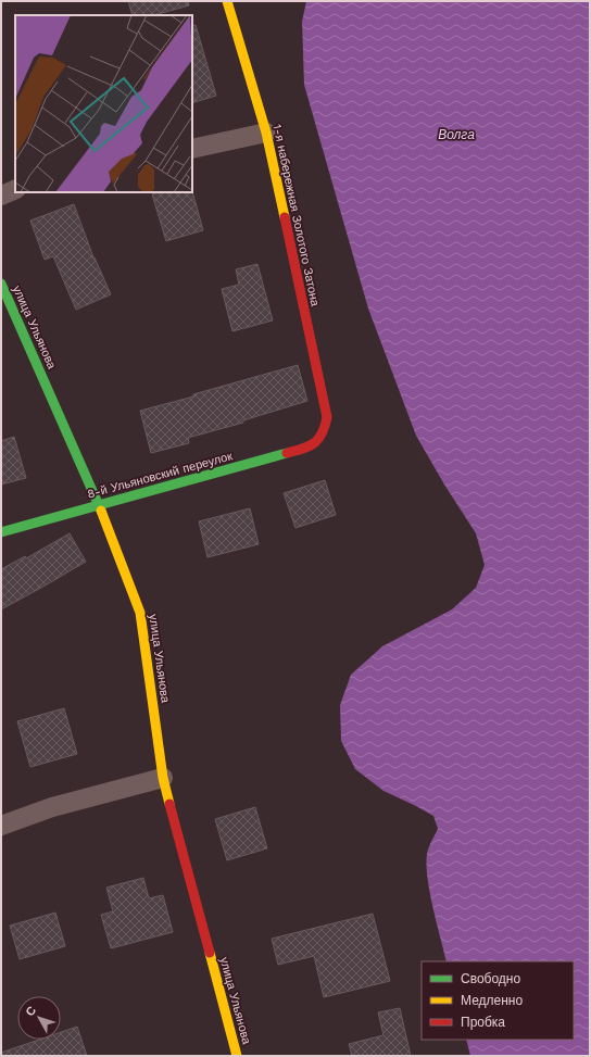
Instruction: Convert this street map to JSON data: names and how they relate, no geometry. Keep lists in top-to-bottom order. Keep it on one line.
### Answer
{"streets":{"street":["1-я набережная Золотого Затона","улица Ульянова","8-й Ульяновский переулок"]},"crossings":[["1-я набережная Золотого Затона","8-й Ульяновский переулок"],["улица Ульянова","8-й Ульяновский переулок"]],"water":["Волга"],"legend":["Свободно","Медленно","Пробка"],"north":"top left"}
